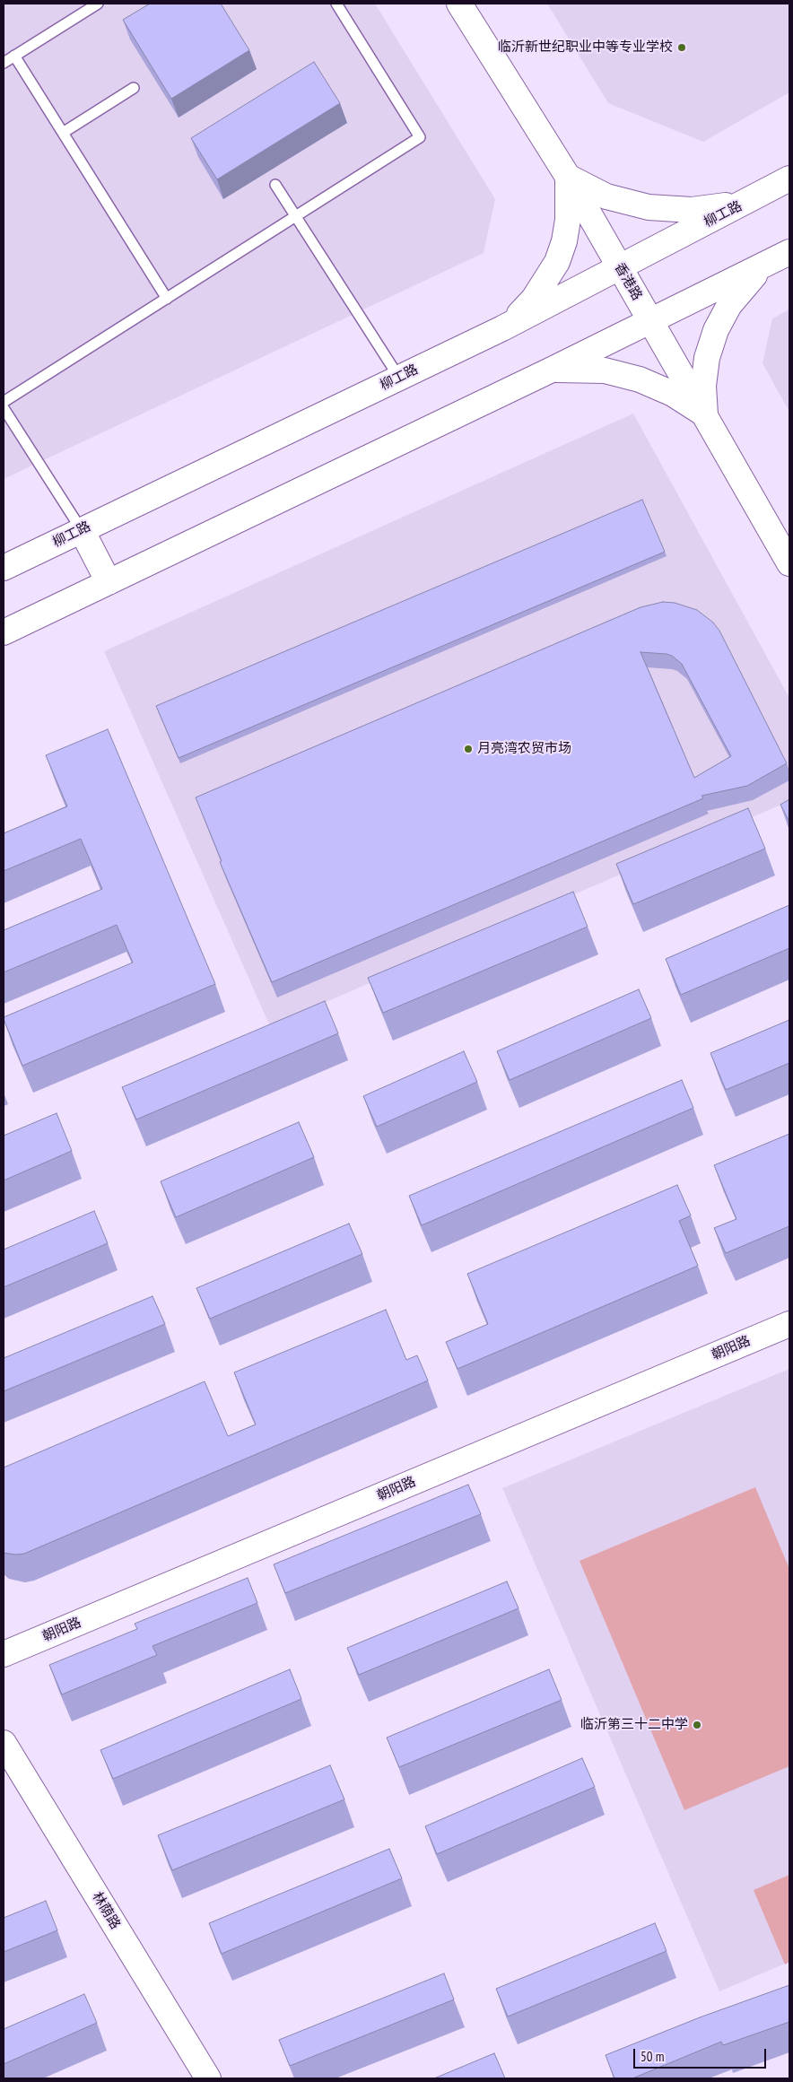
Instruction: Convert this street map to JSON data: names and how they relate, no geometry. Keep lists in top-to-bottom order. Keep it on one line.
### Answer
{"streets":{"main road":["柳工路","香港路","朝阳路","林荫路"]},"crossings":[["柳工路","香港路"]],"places":["临沂新世纪职业中等专业学校","月亮湾农贸市场","临沂第三十二中学"],"scale_bar":"50 m"}
